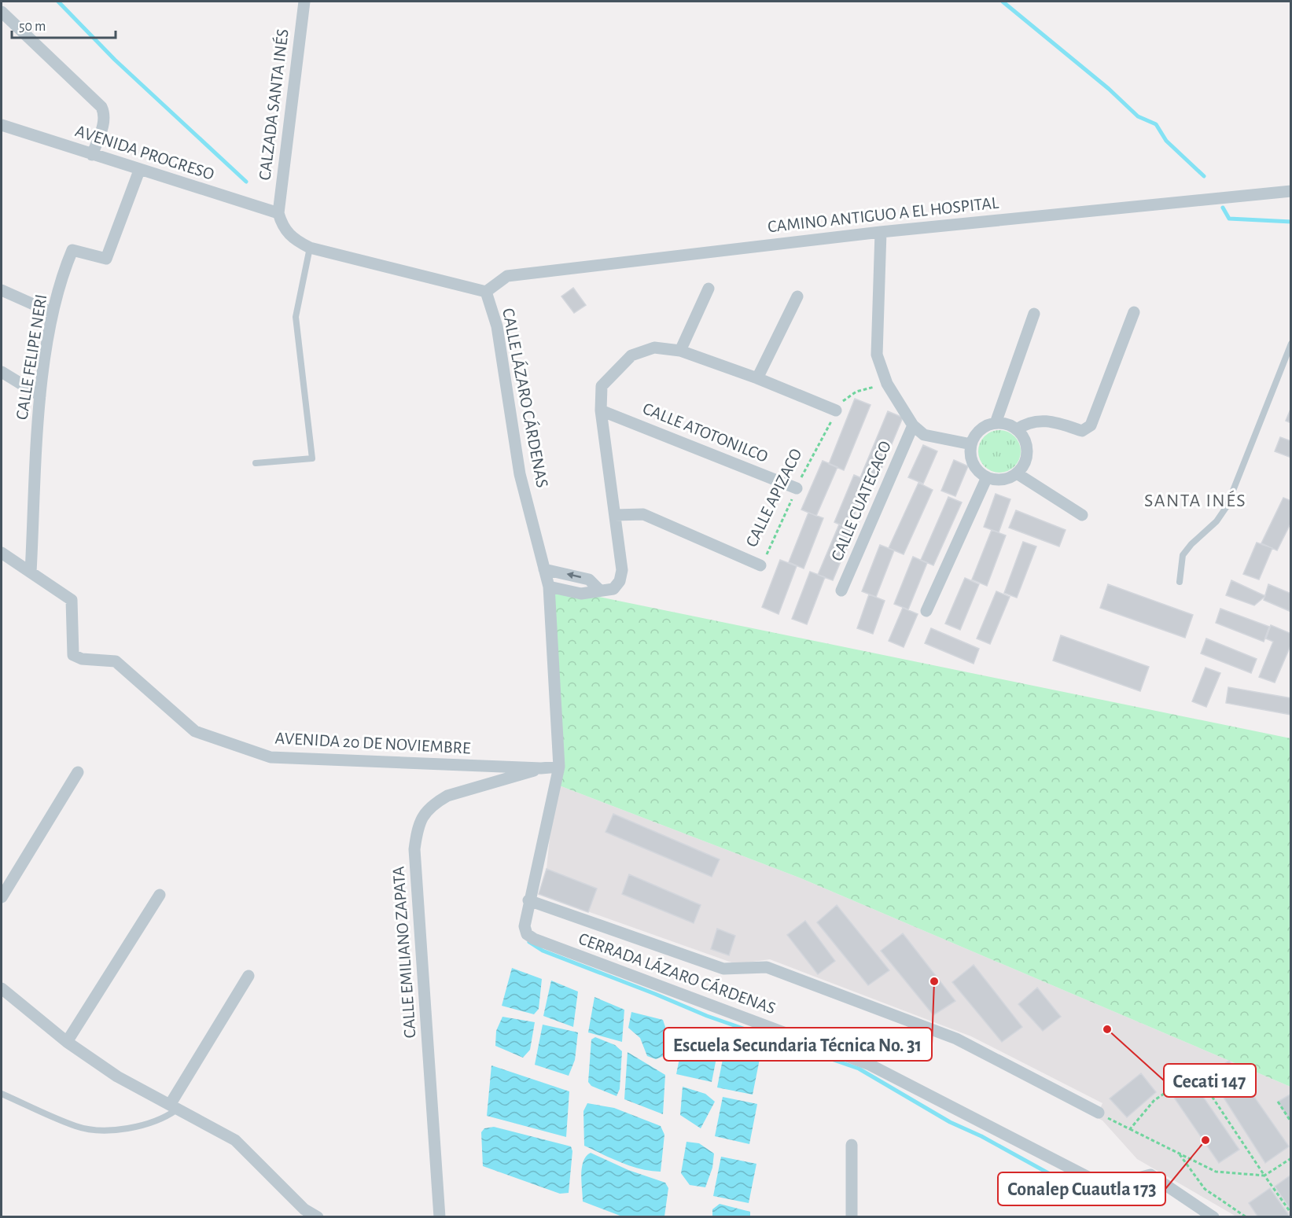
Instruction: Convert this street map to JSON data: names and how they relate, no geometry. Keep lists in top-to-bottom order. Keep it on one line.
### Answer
{"streets":{"street":["CALZADA SANTA INÉS","AVENIDA PROGRESO","CAMINO ANTIGUO A EL HOSPITAL","CALLE FELIPE NERI","CALLE LÁZARO CÁRDENAS","CALLE ATOTONILCO","CALLE APIZACO","CALLE CUATECACO","AVENIDA 20 DE NOVIEMBRE","CALLE EMILIANO ZAPATA","CERRADA LÁZARO CÁRDENAS"]},"crossings":[["CALZADA SANTA INÉS","AVENIDA PROGRESO"],["CALZADA SANTA INÉS","CALLE LÁZARO CÁRDENAS"],["AVENIDA PROGRESO","CALLE FELIPE NERI"],["AVENIDA PROGRESO","CALLE LÁZARO CÁRDENAS"],["CAMINO ANTIGUO A EL HOSPITAL","CALLE LÁZARO CÁRDENAS"],["CALLE FELIPE NERI","AVENIDA 20 DE NOVIEMBRE"],["CALLE LÁZARO CÁRDENAS","CERRADA LÁZARO CÁRDENAS"],["CALLE ATOTONILCO","CALLE APIZACO"],["AVENIDA 20 DE NOVIEMBRE","CALLE EMILIANO ZAPATA"],["AVENIDA 20 DE NOVIEMBRE","CERRADA LÁZARO CÁRDENAS"]],"districts":["SANTA INÉS"],"places":["Escuela Secundaria Técnica No. 31","Cecati 147","Conalep Cuautla 173"],"scale_bar":"50 m"}
